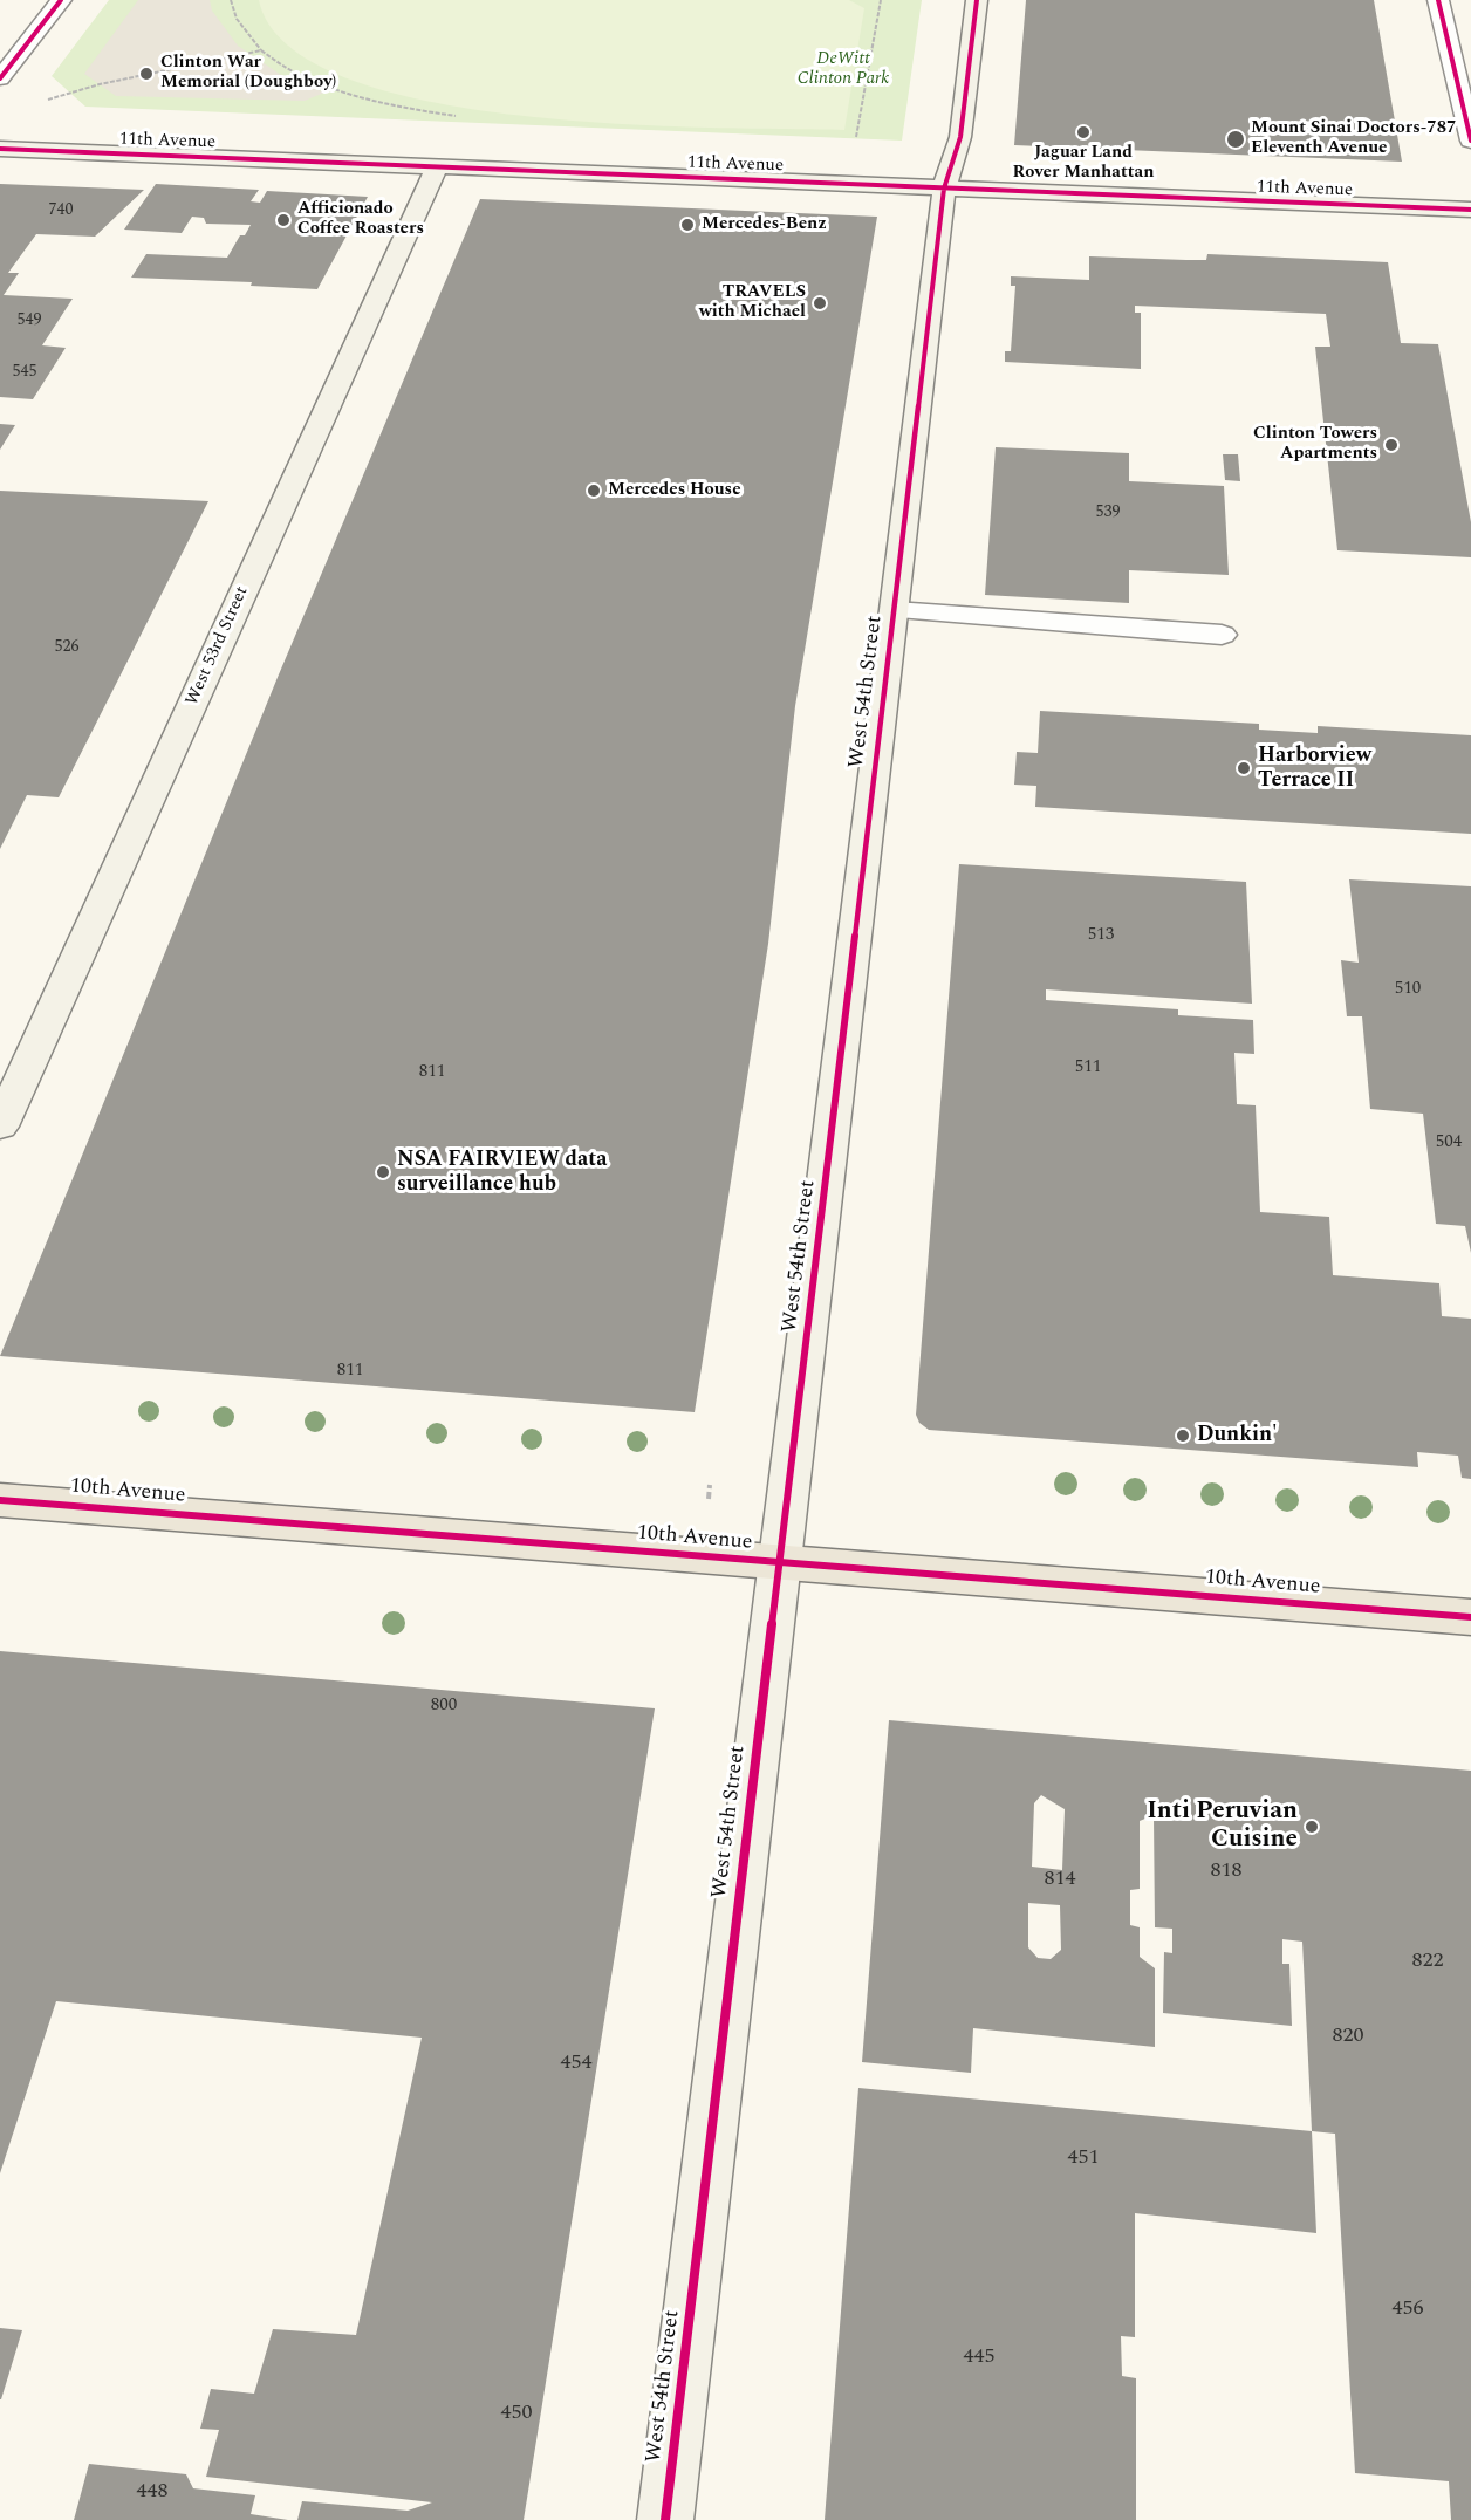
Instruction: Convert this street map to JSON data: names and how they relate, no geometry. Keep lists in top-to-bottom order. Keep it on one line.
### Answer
{"streets":{"main road":["11th Avenue","West 53rd Street","West 54th Street","10th Avenue"]},"crossings":[["11th Avenue","West 53rd Street"],["11th Avenue","West 54th Street"],["West 54th Street","10th Avenue"]],"parks":["DeWitt Clinton Park"],"places":["Clinton War Memorial (Doughboy)","Jaguar Land Rover Manhattan","Mount Sinai Doctors-787 Eleventh Avenue","Afficionado Coffee Roasters","Mercedes-Benz","TRAVELS with Michael","Clinton Towers Apartments","Mercedes House","Harborview Terrace II","NSA FAIRVIEW data surveillance hub","Dunkin'","Inti Peruvian Cuisine"],"house_numbers":["740","549","545","539","526","513","510","511","811","504","811","800","818","814","822","820","454","451","456","445","450","448"]}
